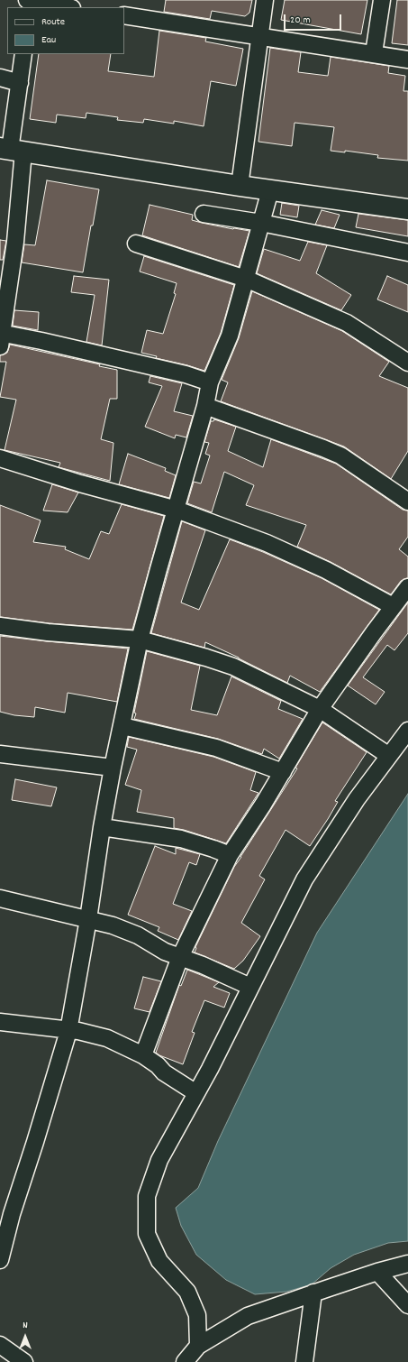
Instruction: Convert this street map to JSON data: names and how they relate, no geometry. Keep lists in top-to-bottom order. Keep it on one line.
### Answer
{"legend":["Route","Eau"],"scale_bar":"20 m","north":"top"}
